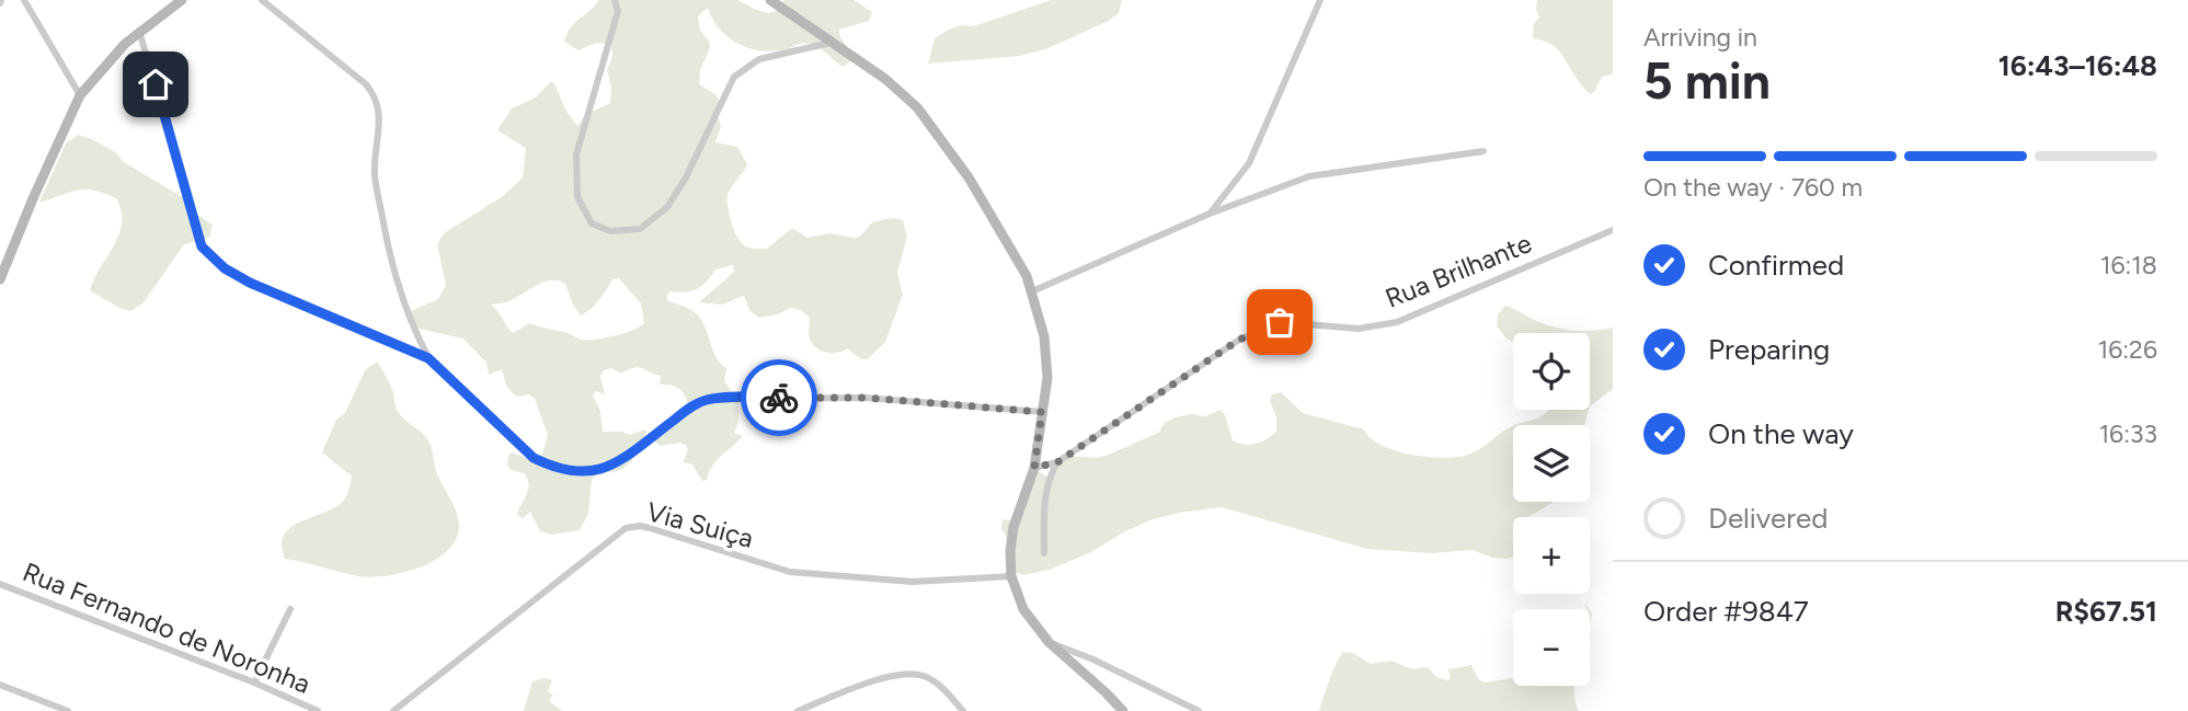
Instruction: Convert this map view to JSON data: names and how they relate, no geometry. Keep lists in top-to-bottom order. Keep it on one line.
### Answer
{"streets":{"street":["Rua Brilhante","Via Suiça","Rua Fernando de Noronha"]},"page":{"heading":["5 min","Arriving in","16:43–16:48"],"panel":["Order #9847","R$67.51"],"bar":"On the way · 760 m","list":[["Confirmed","16:18"],["Preparing","16:26"],["On the way","16:33"],"Delivered"],"map_buttons":["+","−"]}}
